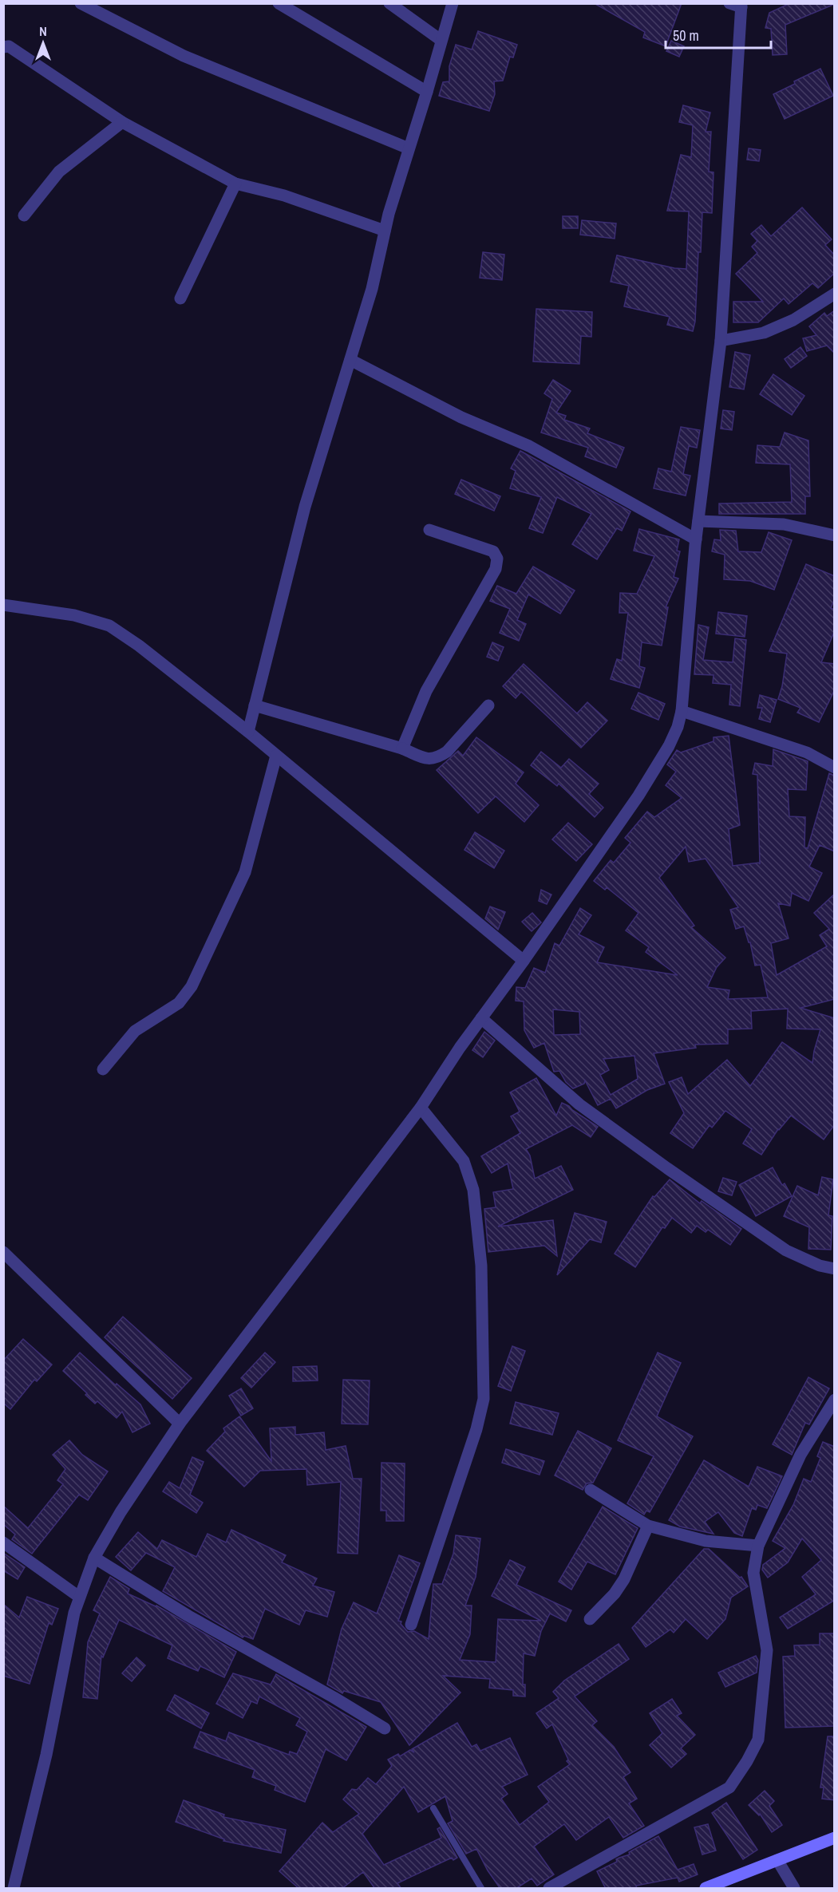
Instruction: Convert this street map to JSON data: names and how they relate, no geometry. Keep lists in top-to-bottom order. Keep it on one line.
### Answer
{"scale_bar":"50 m","north":"top"}
